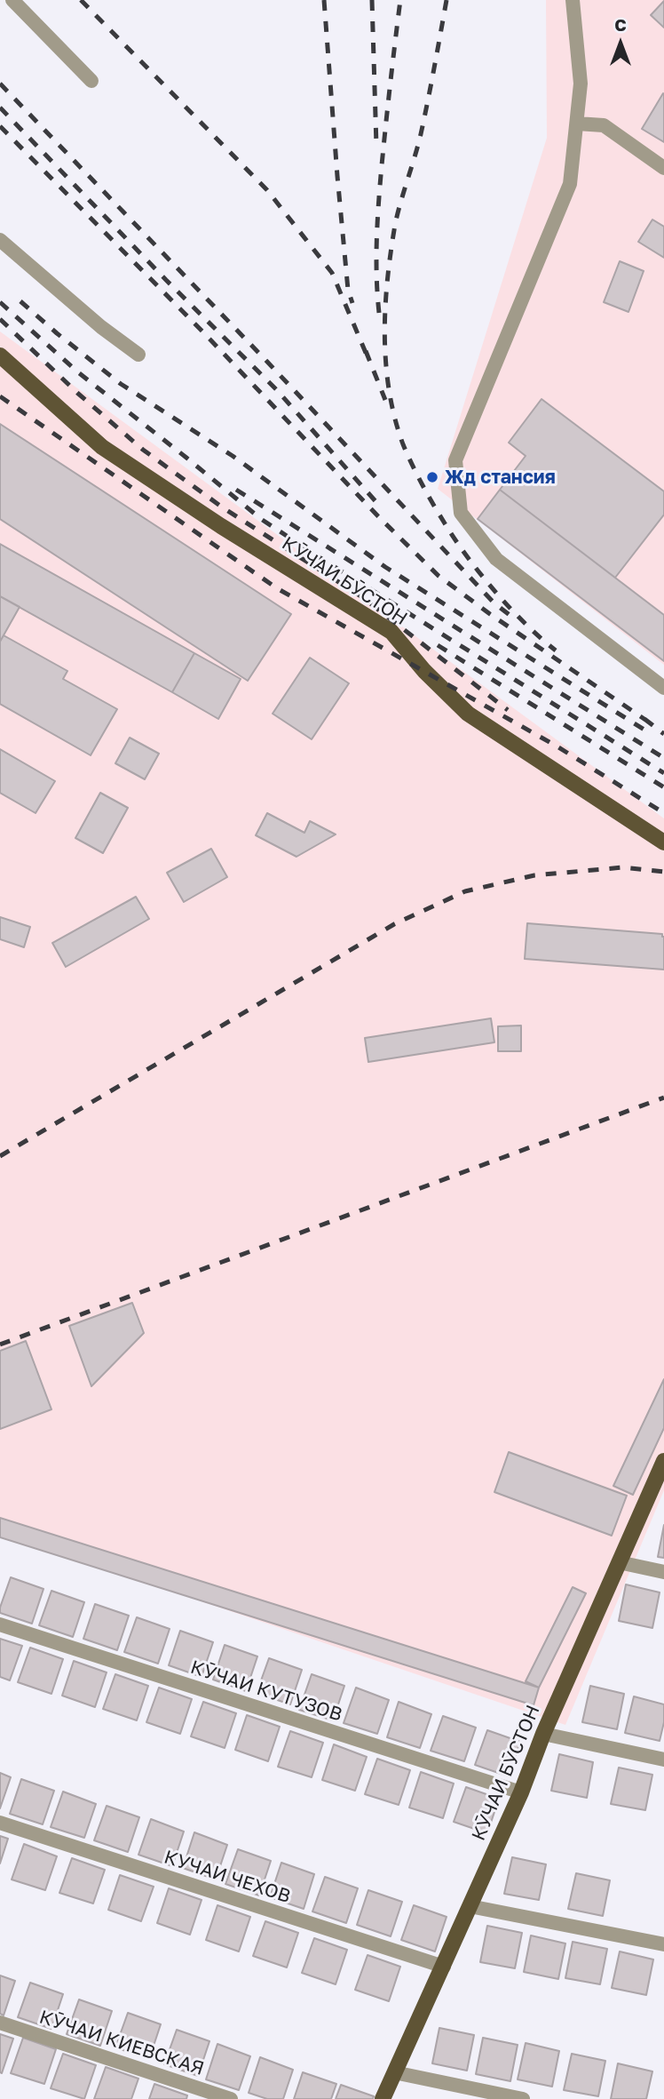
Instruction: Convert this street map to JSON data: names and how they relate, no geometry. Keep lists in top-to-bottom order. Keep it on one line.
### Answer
{"streets":{"main road":["КӮЧАИ БӮСТОН"],"street":["КӮЧАИ КУТУЗОВ","КУЧАИ ЧЕХОВ","КӮЧАИ КИЕВСКАЯ"]},"crossings":[["КӮЧАИ БӮСТОН","КӮЧАИ КУТУЗОВ"],["КӮЧАИ БӮСТОН","КУЧАИ ЧЕХОВ"]],"places":["Жд стансия"],"north":"top"}
